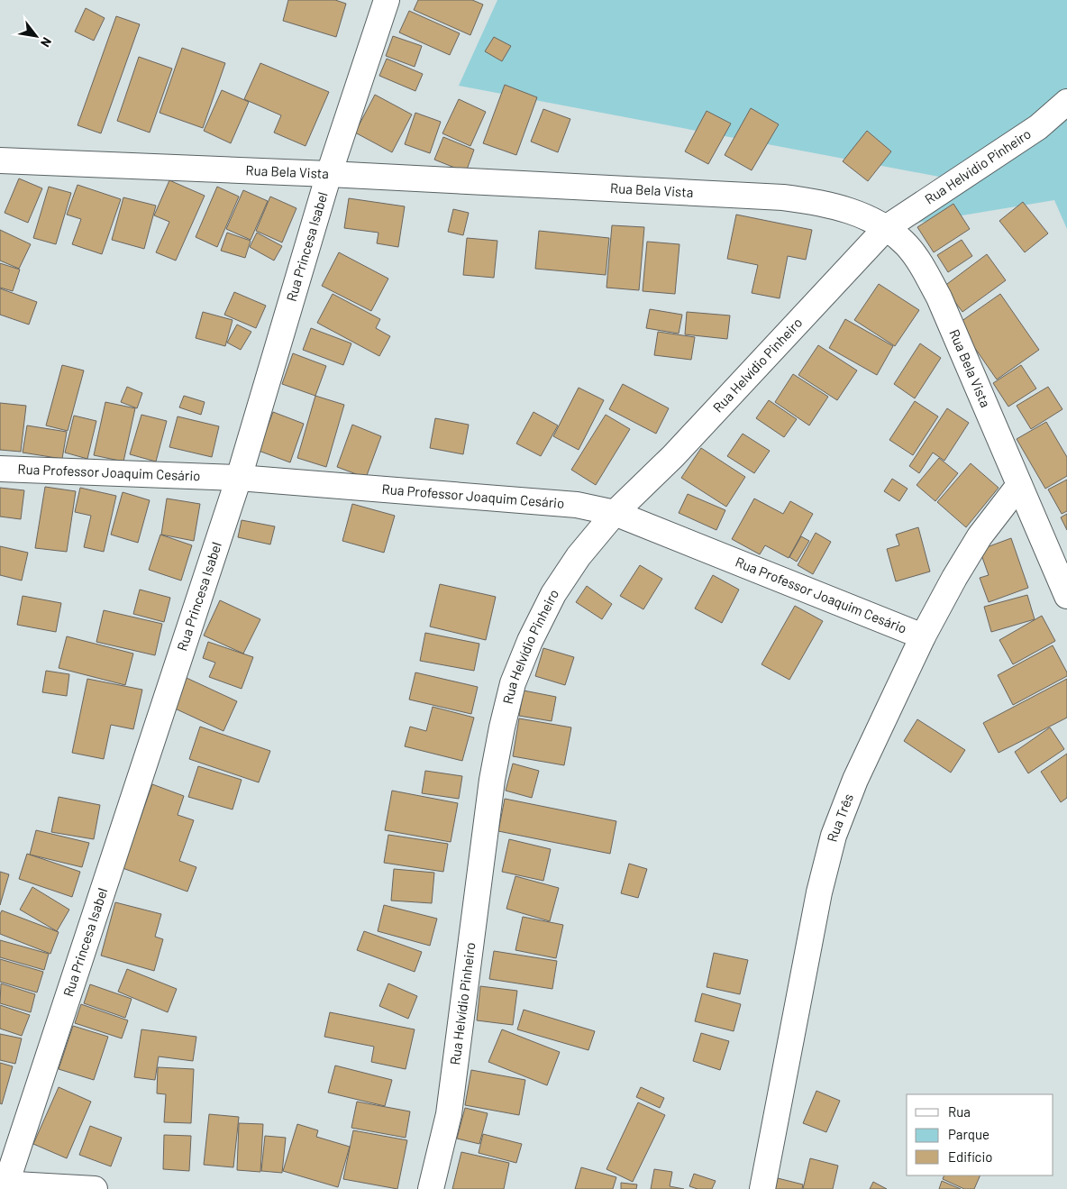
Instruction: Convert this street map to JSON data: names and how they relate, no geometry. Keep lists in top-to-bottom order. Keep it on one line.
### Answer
{"streets":{"street":["Rua Helvidio Pinheiro","Rua Bela Vista","Rua Princesa Isabel","Rua Helvídio Pinheiro","Rua Professor Joaquim Cesário","Rua Três"]},"crossings":[["Rua Helvidio Pinheiro","Rua Bela Vista"],["Rua Helvidio Pinheiro","Rua Helvídio Pinheiro"],["Rua Bela Vista","Rua Princesa Isabel"],["Rua Bela Vista","Rua Helvídio Pinheiro"],["Rua Bela Vista","Rua Três"],["Rua Princesa Isabel","Rua Professor Joaquim Cesário"],["Rua Helvídio Pinheiro","Rua Professor Joaquim Cesário"],["Rua Professor Joaquim Cesário","Rua Três"]],"legend":["Rua","Parque","Edifício"],"north":"bottom right"}
